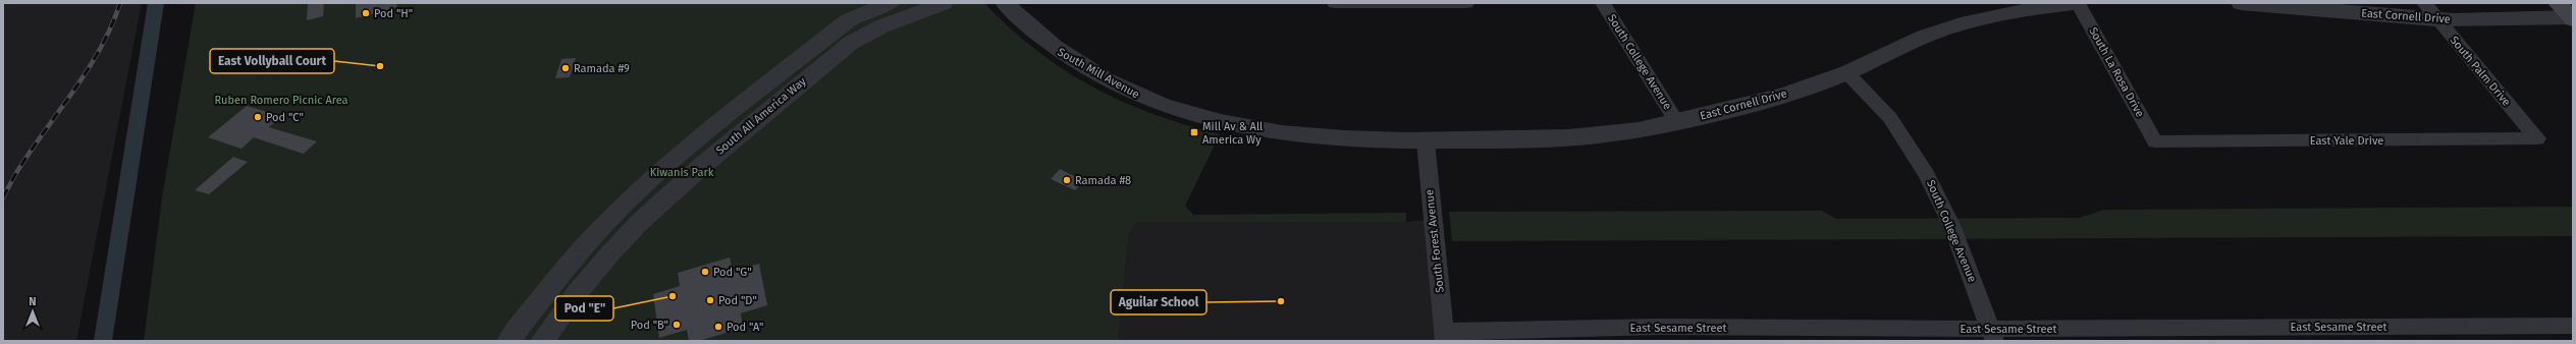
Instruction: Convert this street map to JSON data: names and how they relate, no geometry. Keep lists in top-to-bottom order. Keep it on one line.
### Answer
{"streets":{"street":["East Cornell Drive","South College Avenue","South Palm Drive","South La Rosa Drive","South Mill Avenue","South All America Way","East Yale Drive","South Forest Avenue","East Sesame Street"]},"crossings":[["East Cornell Drive","South College Avenue"],["East Cornell Drive","South Palm Drive"],["East Cornell Drive","South Mill Avenue"],["East Cornell Drive","South Forest Avenue"],["South College Avenue","East Sesame Street"],["South Palm Drive","East Yale Drive"],["South La Rosa Drive","East Yale Drive"],["South Mill Avenue","South Forest Avenue"],["South Forest Avenue","East Sesame Street"]],"parks":["Ruben Romero Picnic Area","Kiwanis Park"],"places":{"other":["Pod \"H\"","East Vollyball Court","Ramada #9","Pod \"C\"","Ramada #8","Pod \"G\"","Pod \"E\"","Pod \"D\"","Aguilar School","Pod \"B\"","Pod \"A\""],"transit":["Mill Av & All America Wy"]},"north":"top"}
